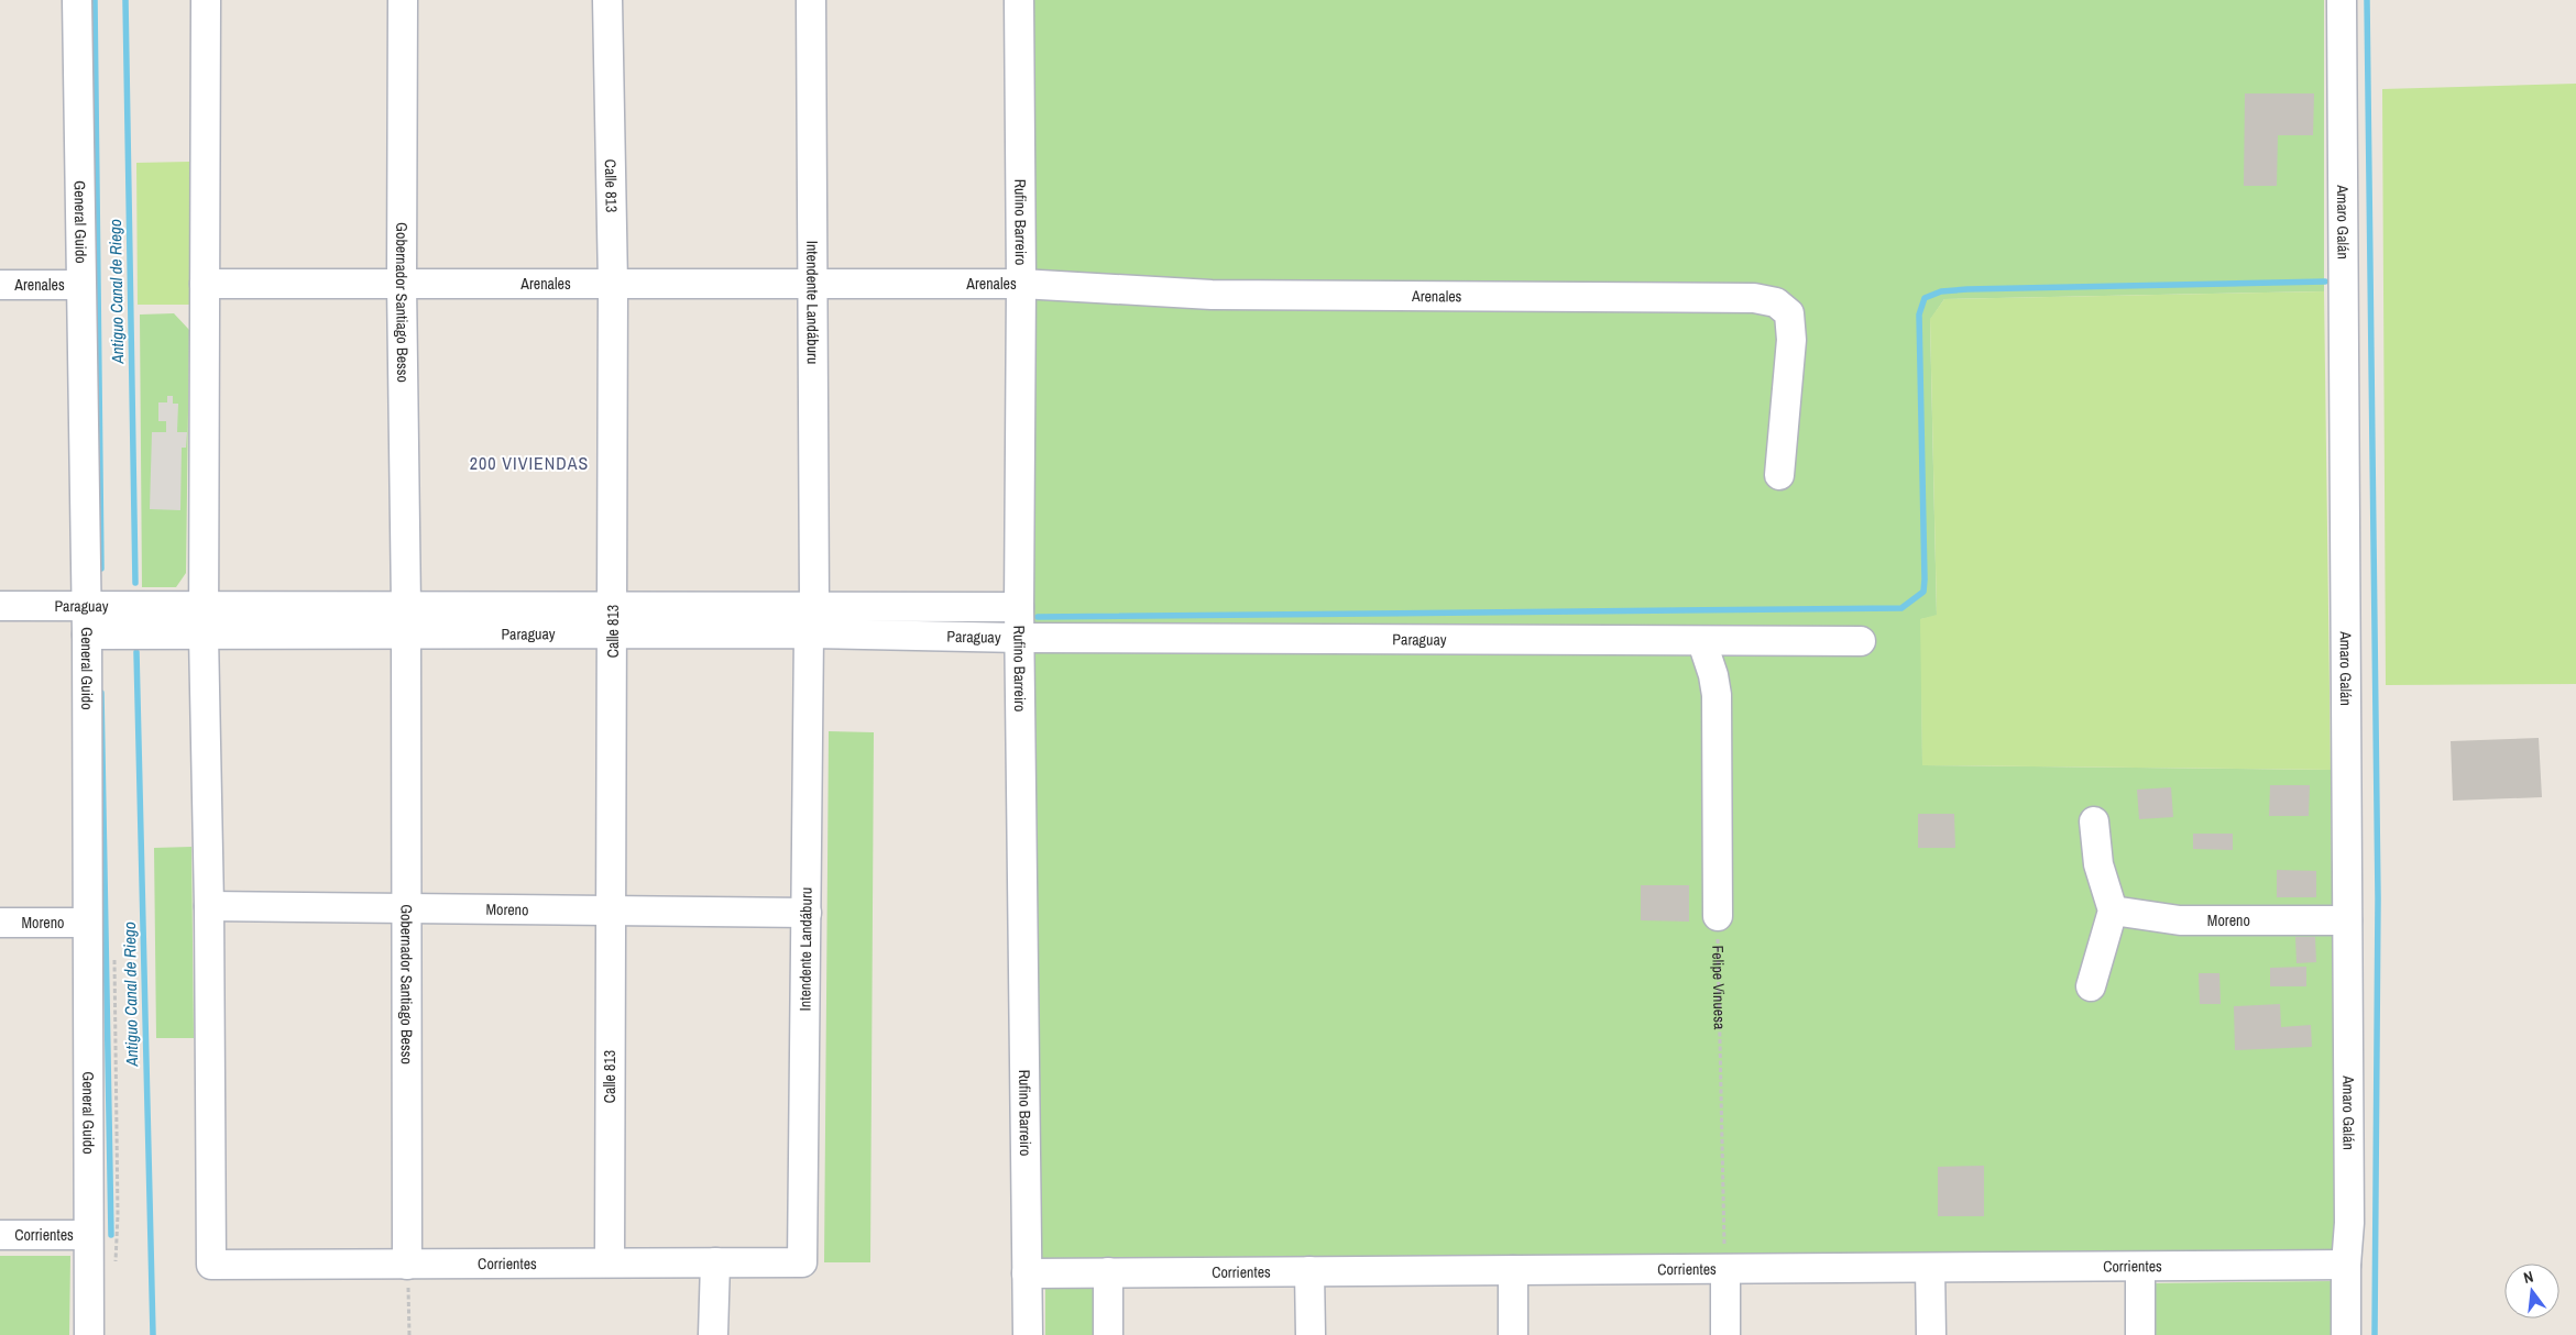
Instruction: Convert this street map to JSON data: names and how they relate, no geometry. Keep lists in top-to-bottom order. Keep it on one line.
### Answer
{"streets":{"street":["Calle 813","General Guido","Rufino Barreiro","Amaro Galán","Arenales","Gobernador Santiago Besso","Intendente Landáburu","Paraguay","Moreno","Corrientes"],"path":["Felipe Vinuesa"]},"crossings":[["Calle 813","Arenales"],["Calle 813","Paraguay"],["Calle 813","Moreno"],["Calle 813","Corrientes"],["General Guido","Arenales"],["General Guido","Paraguay"],["General Guido","Moreno"],["General Guido","Corrientes"],["Rufino Barreiro","Arenales"],["Rufino Barreiro","Paraguay"],["Rufino Barreiro","Corrientes"],["Amaro Galán","Moreno"],["Amaro Galán","Corrientes"],["Arenales","Gobernador Santiago Besso"],["Arenales","Intendente Landáburu"],["Gobernador Santiago Besso","Paraguay"],["Gobernador Santiago Besso","Moreno"],["Gobernador Santiago Besso","Corrientes"],["Intendente Landáburu","Paraguay"],["Intendente Landáburu","Moreno"],["Intendente Landáburu","Corrientes"],["Moreno","Corrientes"],["Felipe Vinuesa","Corrientes"]],"districts":["200 VIVIENDAS"],"water":["Antiguo Canal de Riego"],"north":"top"}
